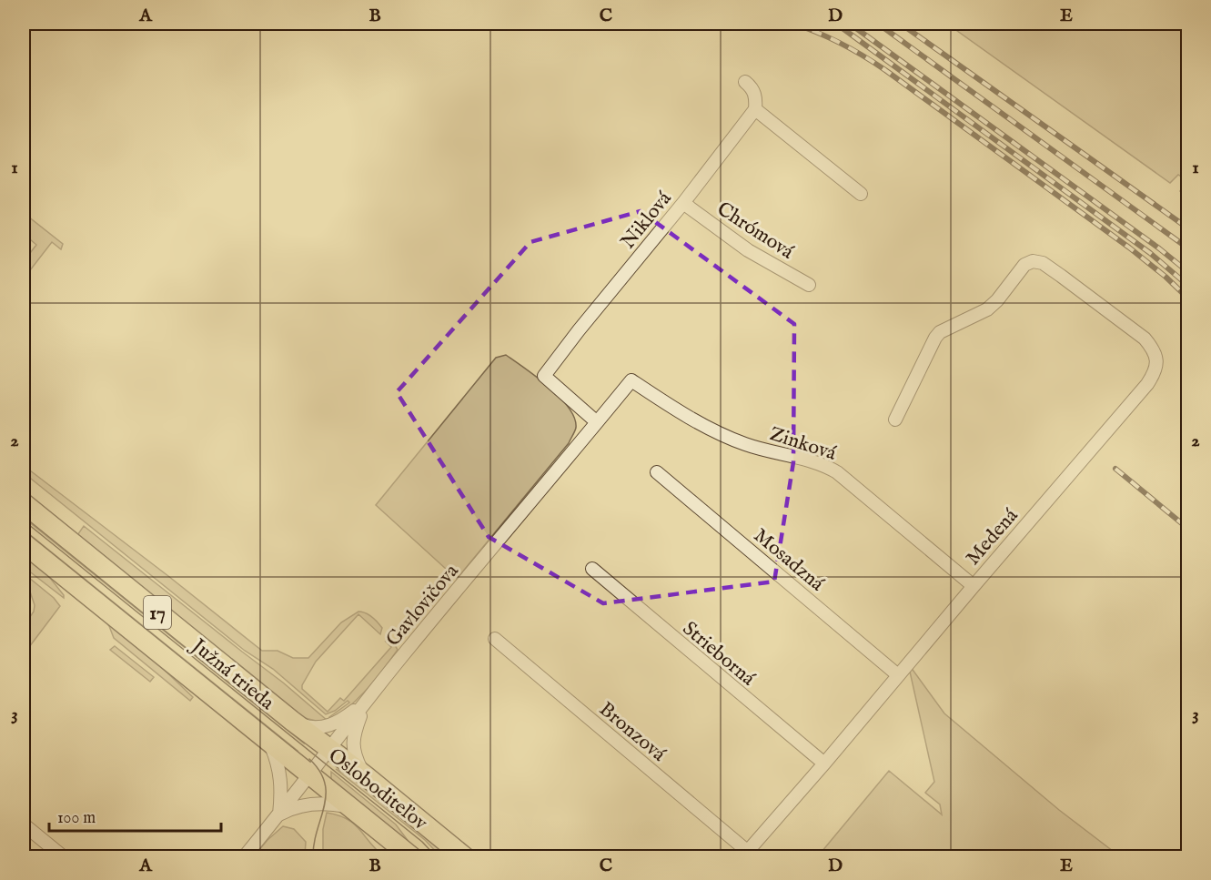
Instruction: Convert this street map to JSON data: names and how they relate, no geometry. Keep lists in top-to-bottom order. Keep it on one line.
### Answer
{"streets":{"main road":["17","Južná trieda","Osloboditeľov"],"street":["Niklová","Chrómová","Zinková","Medená","Mosadzná","Gavlovičova","Strieborná","Bronzová"]},"crossings":[["Niklová","Chrómová"],["Niklová","Gavlovičova"],["Zinková","Medená"],["Zinková","Gavlovičova"],["Medená","Mosadzná"],["Medená","Strieborná"],["Medená","Bronzová"],["Gavlovičova","Osloboditeľov"],["Južná trieda","Osloboditeľov"]],"scale_bar":"100 m","grid":{"columns":["A","B","C","D","E"],"rows":["1","2","3"]}}
